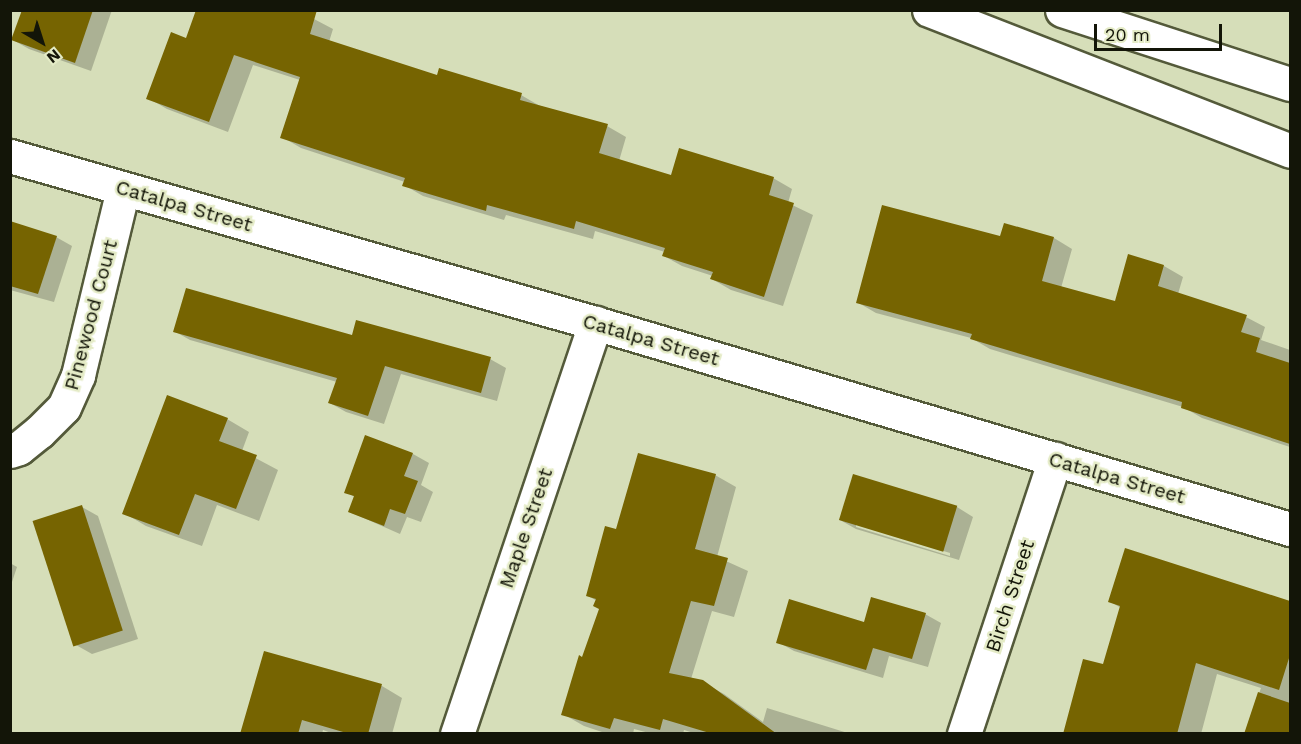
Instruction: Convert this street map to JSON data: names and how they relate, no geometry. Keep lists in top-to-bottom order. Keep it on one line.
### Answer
{"streets":{"main road":["Catalpa Street","Pinewood Court","Maple Street","Birch Street"]},"crossings":[["Catalpa Street","Pinewood Court"],["Catalpa Street","Maple Street"],["Catalpa Street","Birch Street"]],"scale_bar":"20 m","north":"bottom right"}
